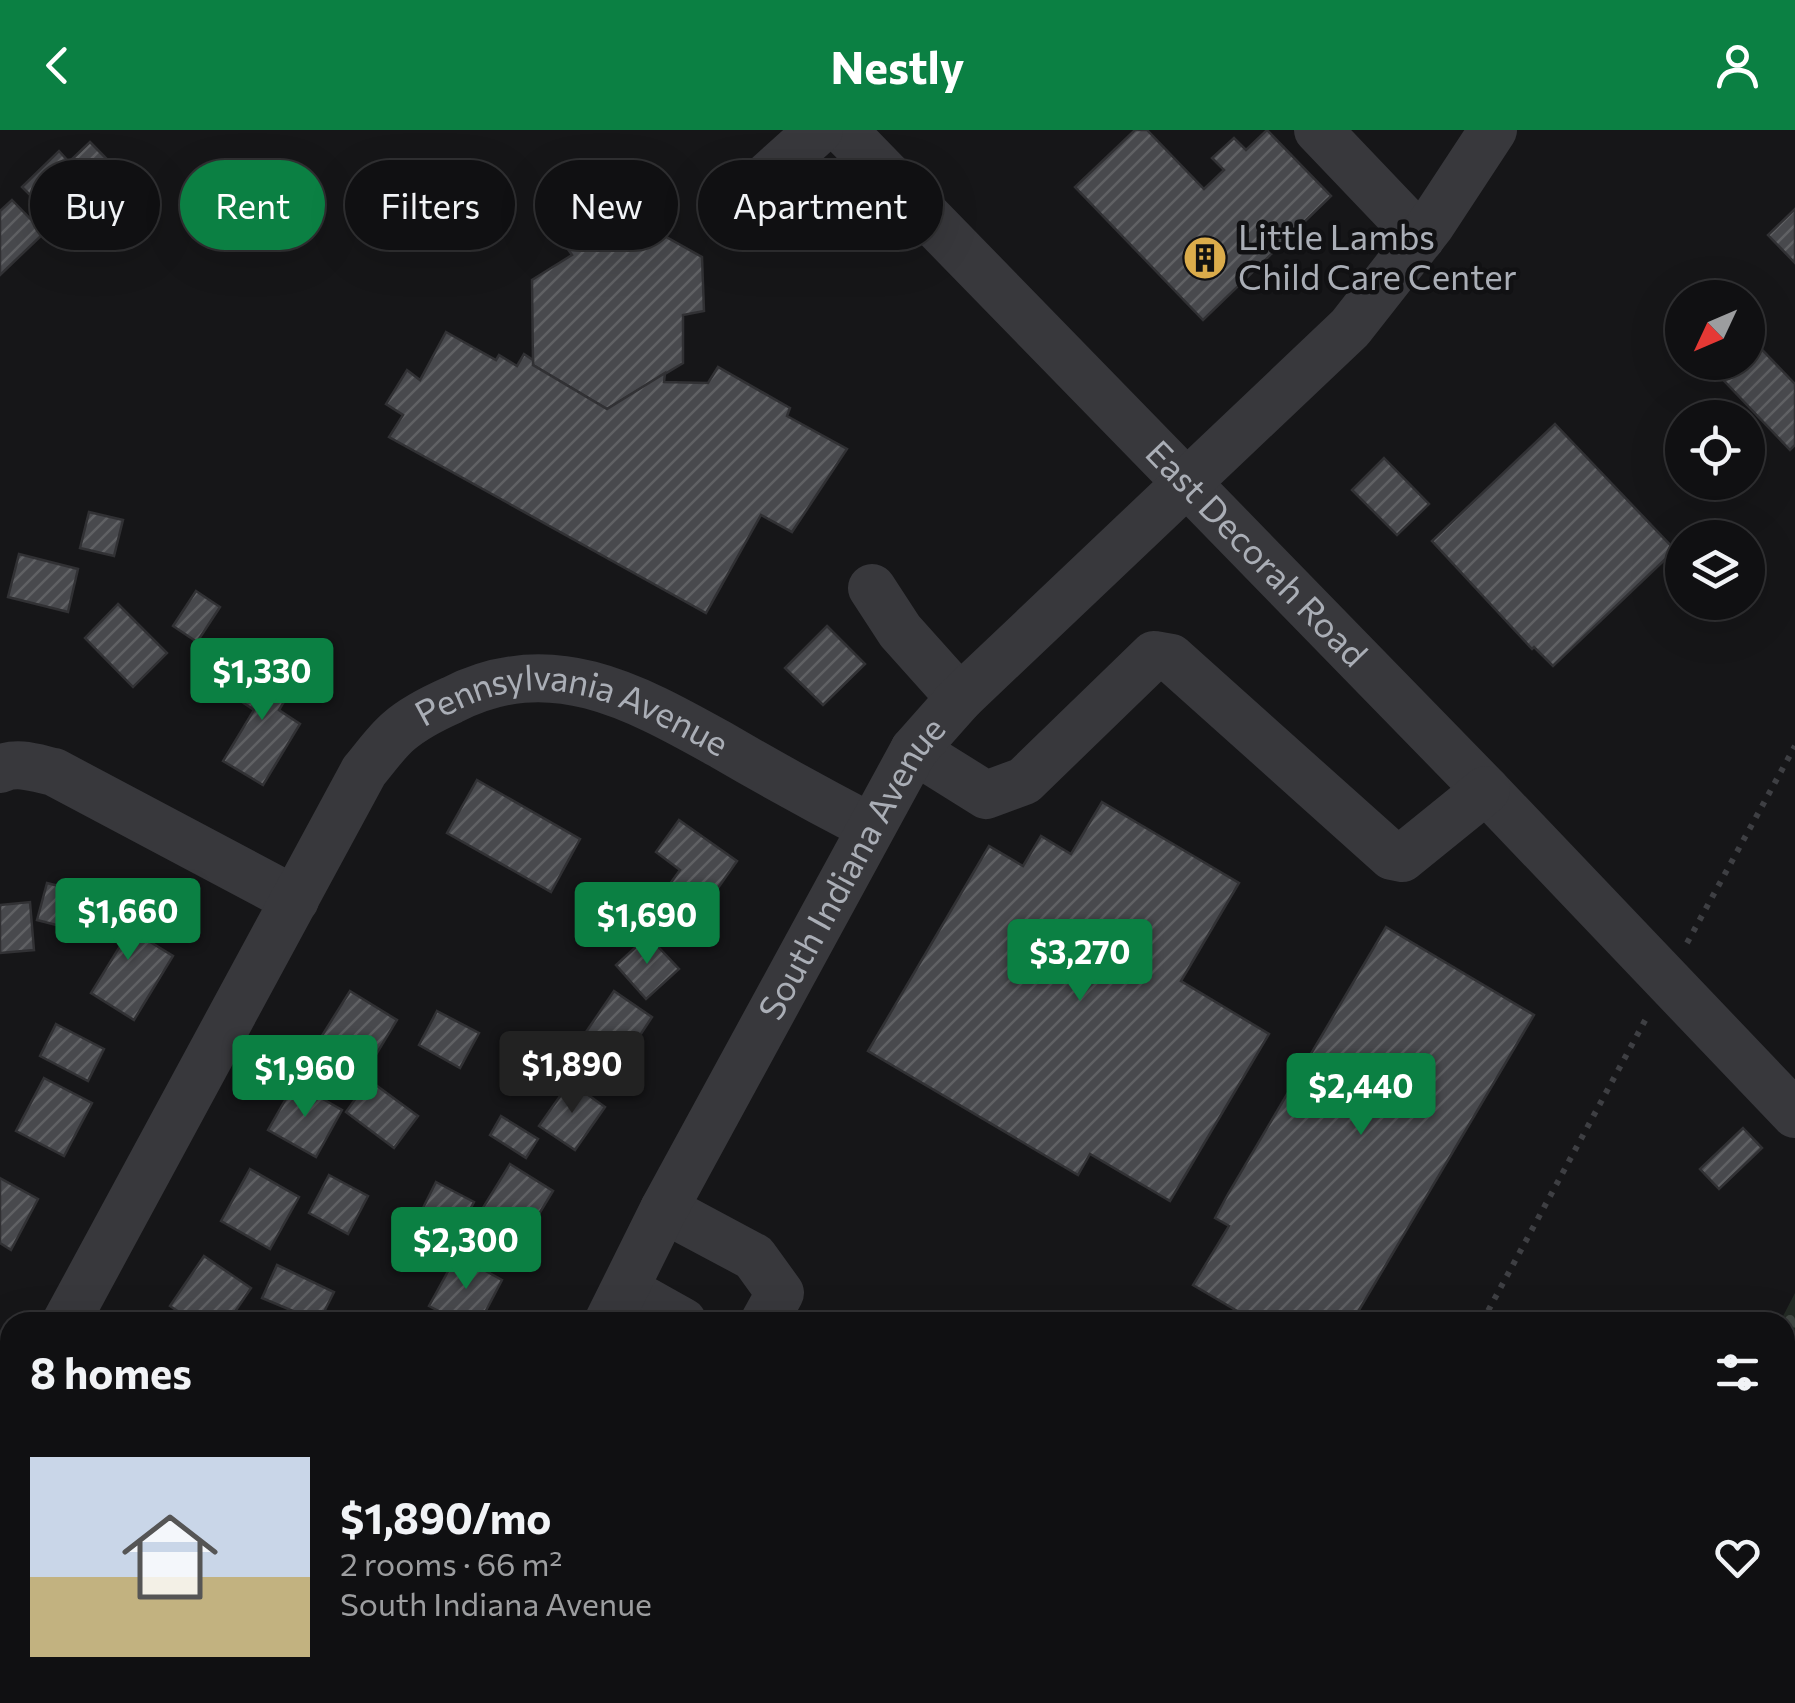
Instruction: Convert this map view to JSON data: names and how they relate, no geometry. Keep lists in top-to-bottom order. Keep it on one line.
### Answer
{"streets":{"street":["East Decorah Road","Pennsylvania Avenue","South Indiana Avenue"]},"crossings":[["East Decorah Road","South Indiana Avenue"],["Pennsylvania Avenue","South Indiana Avenue"]],"places":{"building":["Little Lambs Child Care Center"]},"north":"bottom left","page":{"header":"Nestly","chip":["Buy","Rent","Filters","New","Apartment"],"price":["$1,330","$1,660","$1,690","$3,270","$1,890","$1,960","$2,440","$2,300"],"heading":"8 homes","list":[{"name":"$1,890/mo","note":"2 rooms · 66 m² · South Indiana Avenue"}]}}
